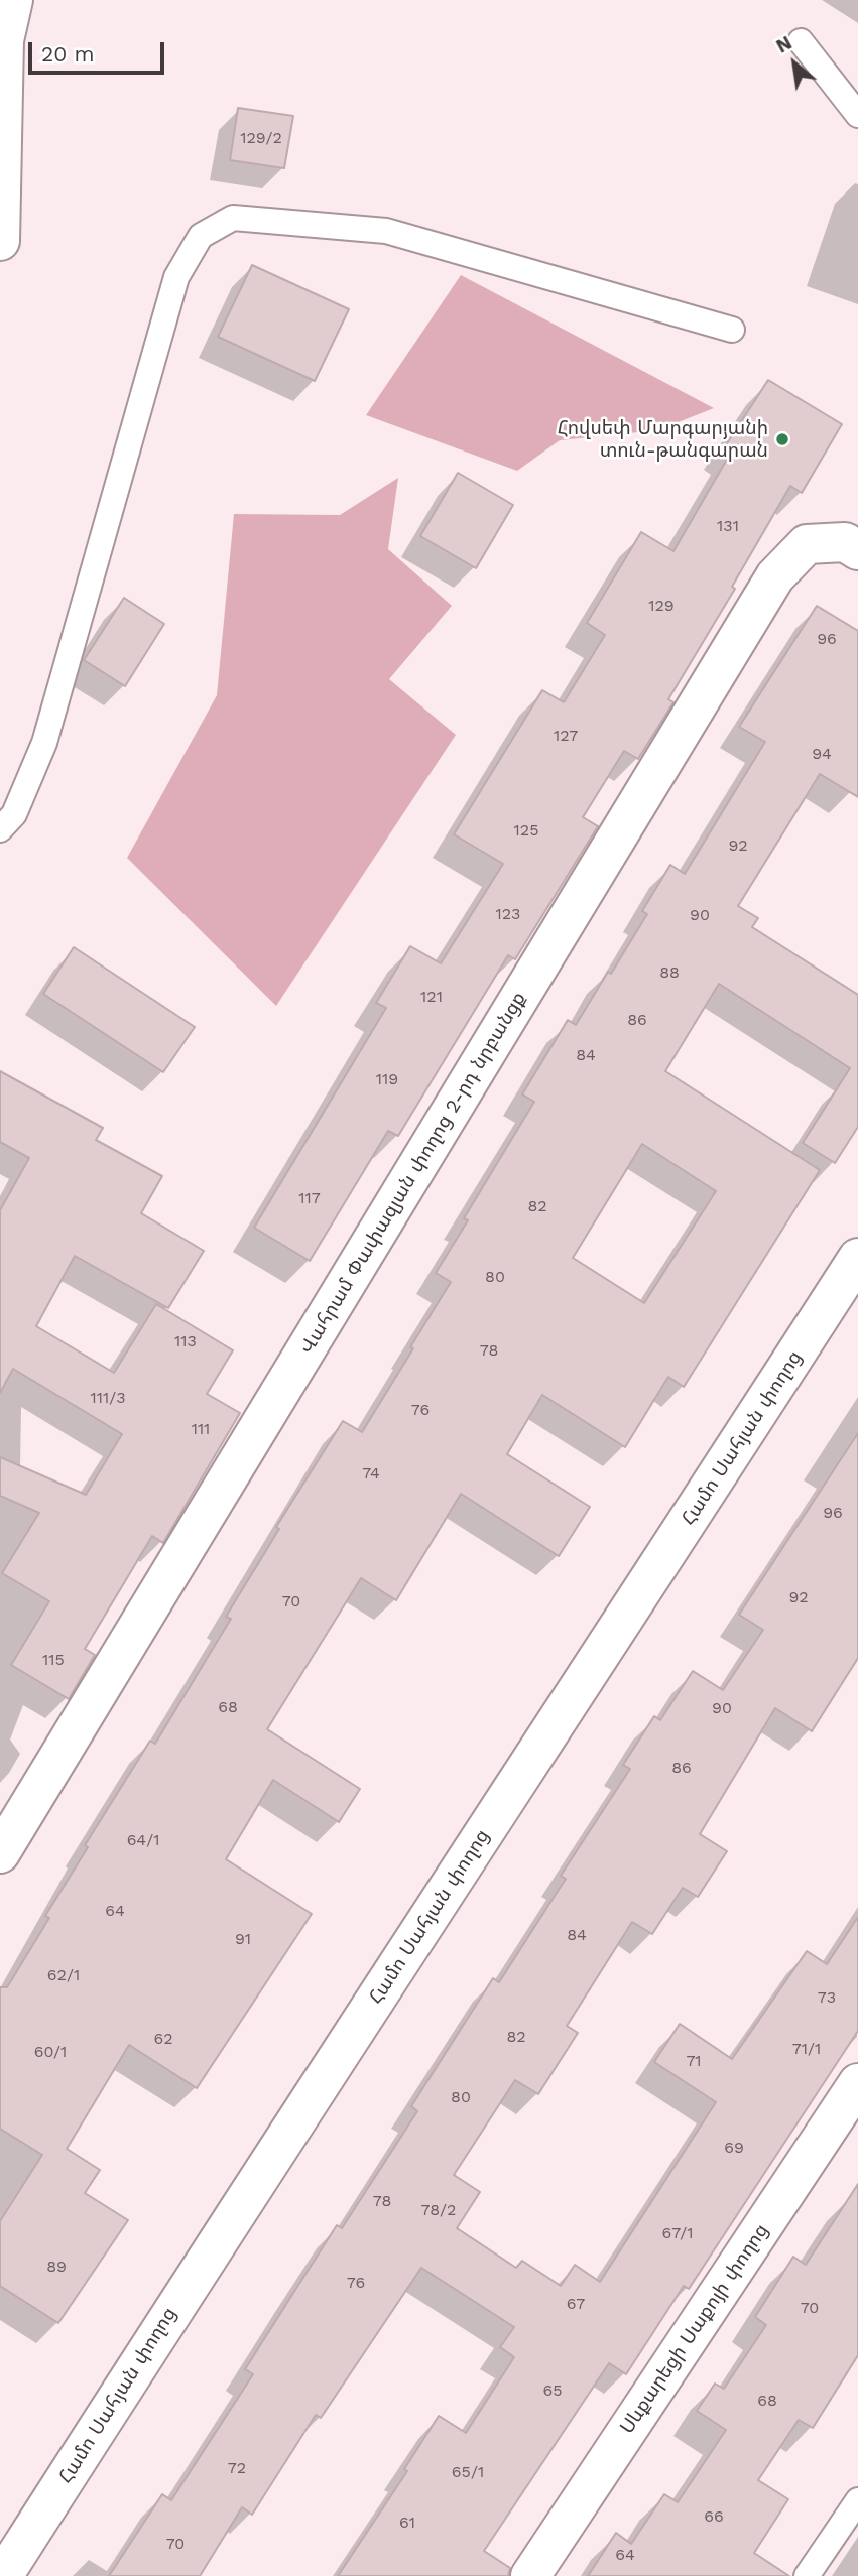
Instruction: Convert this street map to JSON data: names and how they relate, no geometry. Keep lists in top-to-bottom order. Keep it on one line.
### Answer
{"streets":{"street":["Վահրամ Փափազյան փողոց 2-րդ նրբանցք","Համո Սահյան փողոց","Սևքարեցի Սաքոյի փողոց"]},"places":["Հովսեփ Մարգարյանի տուն-թանգարան"],"house_numbers":["129/2","131","129","96","127","94","125","92","123","90","88","121","86","84","119","117","82","80","113","78","111/3","76","111","74","96","92","70","115","68","90","86","64/1","64","84","91","62/1","73","82","62","71/1","60/1","71","80","69","78","78/2","67/1","89","76","67","70","65","68","72","65/1","66","61","70","64"],"scale_bar":"20 m","north":"top left"}
